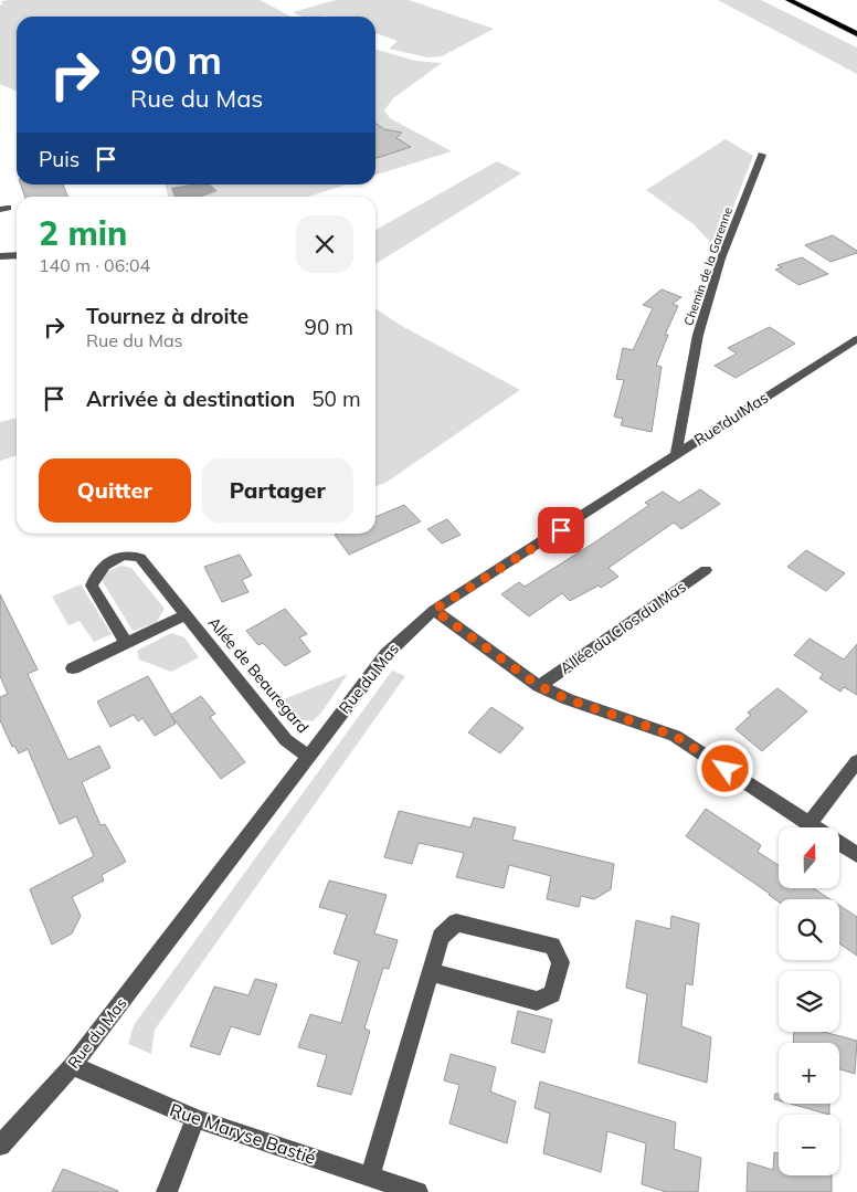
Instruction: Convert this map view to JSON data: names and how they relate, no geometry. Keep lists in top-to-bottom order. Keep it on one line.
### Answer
{"streets":{"street":["Chemin de la Garenne","Rue du Mas","Allée du Clos du Mas","Allée de Beauregard","Rue Maryse Bastié"]},"crossings":[["Chemin de la Garenne","Rue du Mas"],["Rue du Mas","Allée du Clos du Mas"],["Rue du Mas","Allée de Beauregard"],["Rue du Mas","Rue Maryse Bastié"]],"north":"top","page":{"turn":["90 m","Rue du Mas"],"then":"Puis","heading":["2 min","140 m · 06:04"],"list":[{"name":"Tournez à droite","note":"Rue du Mas","value":"90 m"},{"name":"Arrivée à destination","value":"50 m"}],"buttons":["Quitter","Partager"],"map_buttons":["+","−"]}}
